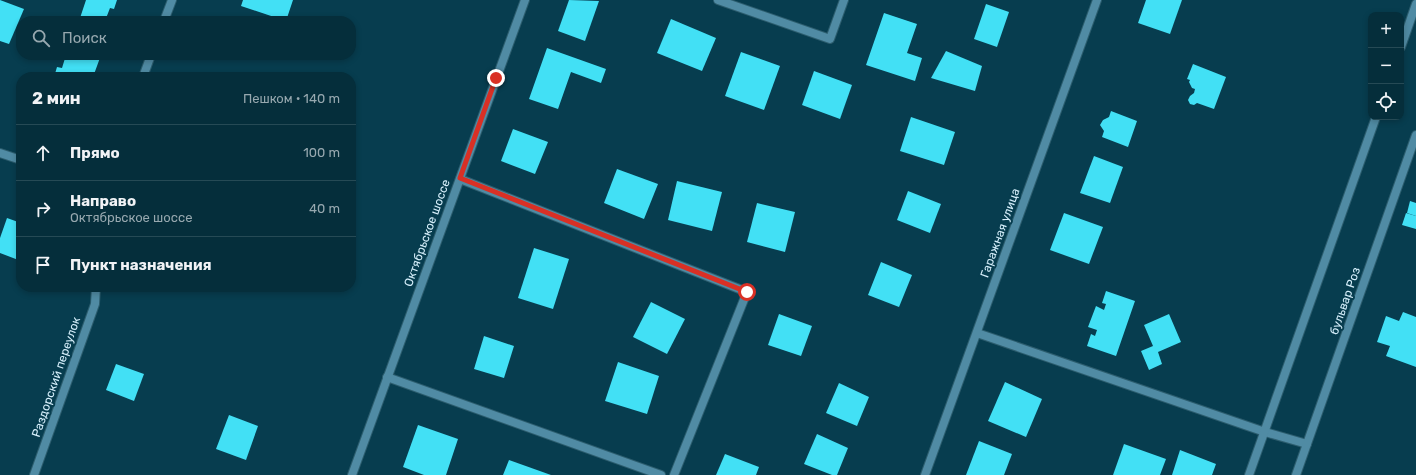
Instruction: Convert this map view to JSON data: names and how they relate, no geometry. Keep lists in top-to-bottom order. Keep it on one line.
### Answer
{"streets":{"street":["Октябрьское шоссе","Гаражная улица","бульвар Роз","Раздорский переулок"]},"page":{"map_buttons":["+","−"],"search":"Поиск","heading":["2 мин","Пешком · 140 m"],"list":[["Прямо","100 m"],["Направо","Октябрьское шоссе","40 m"],"Пункт назначения"]}}
